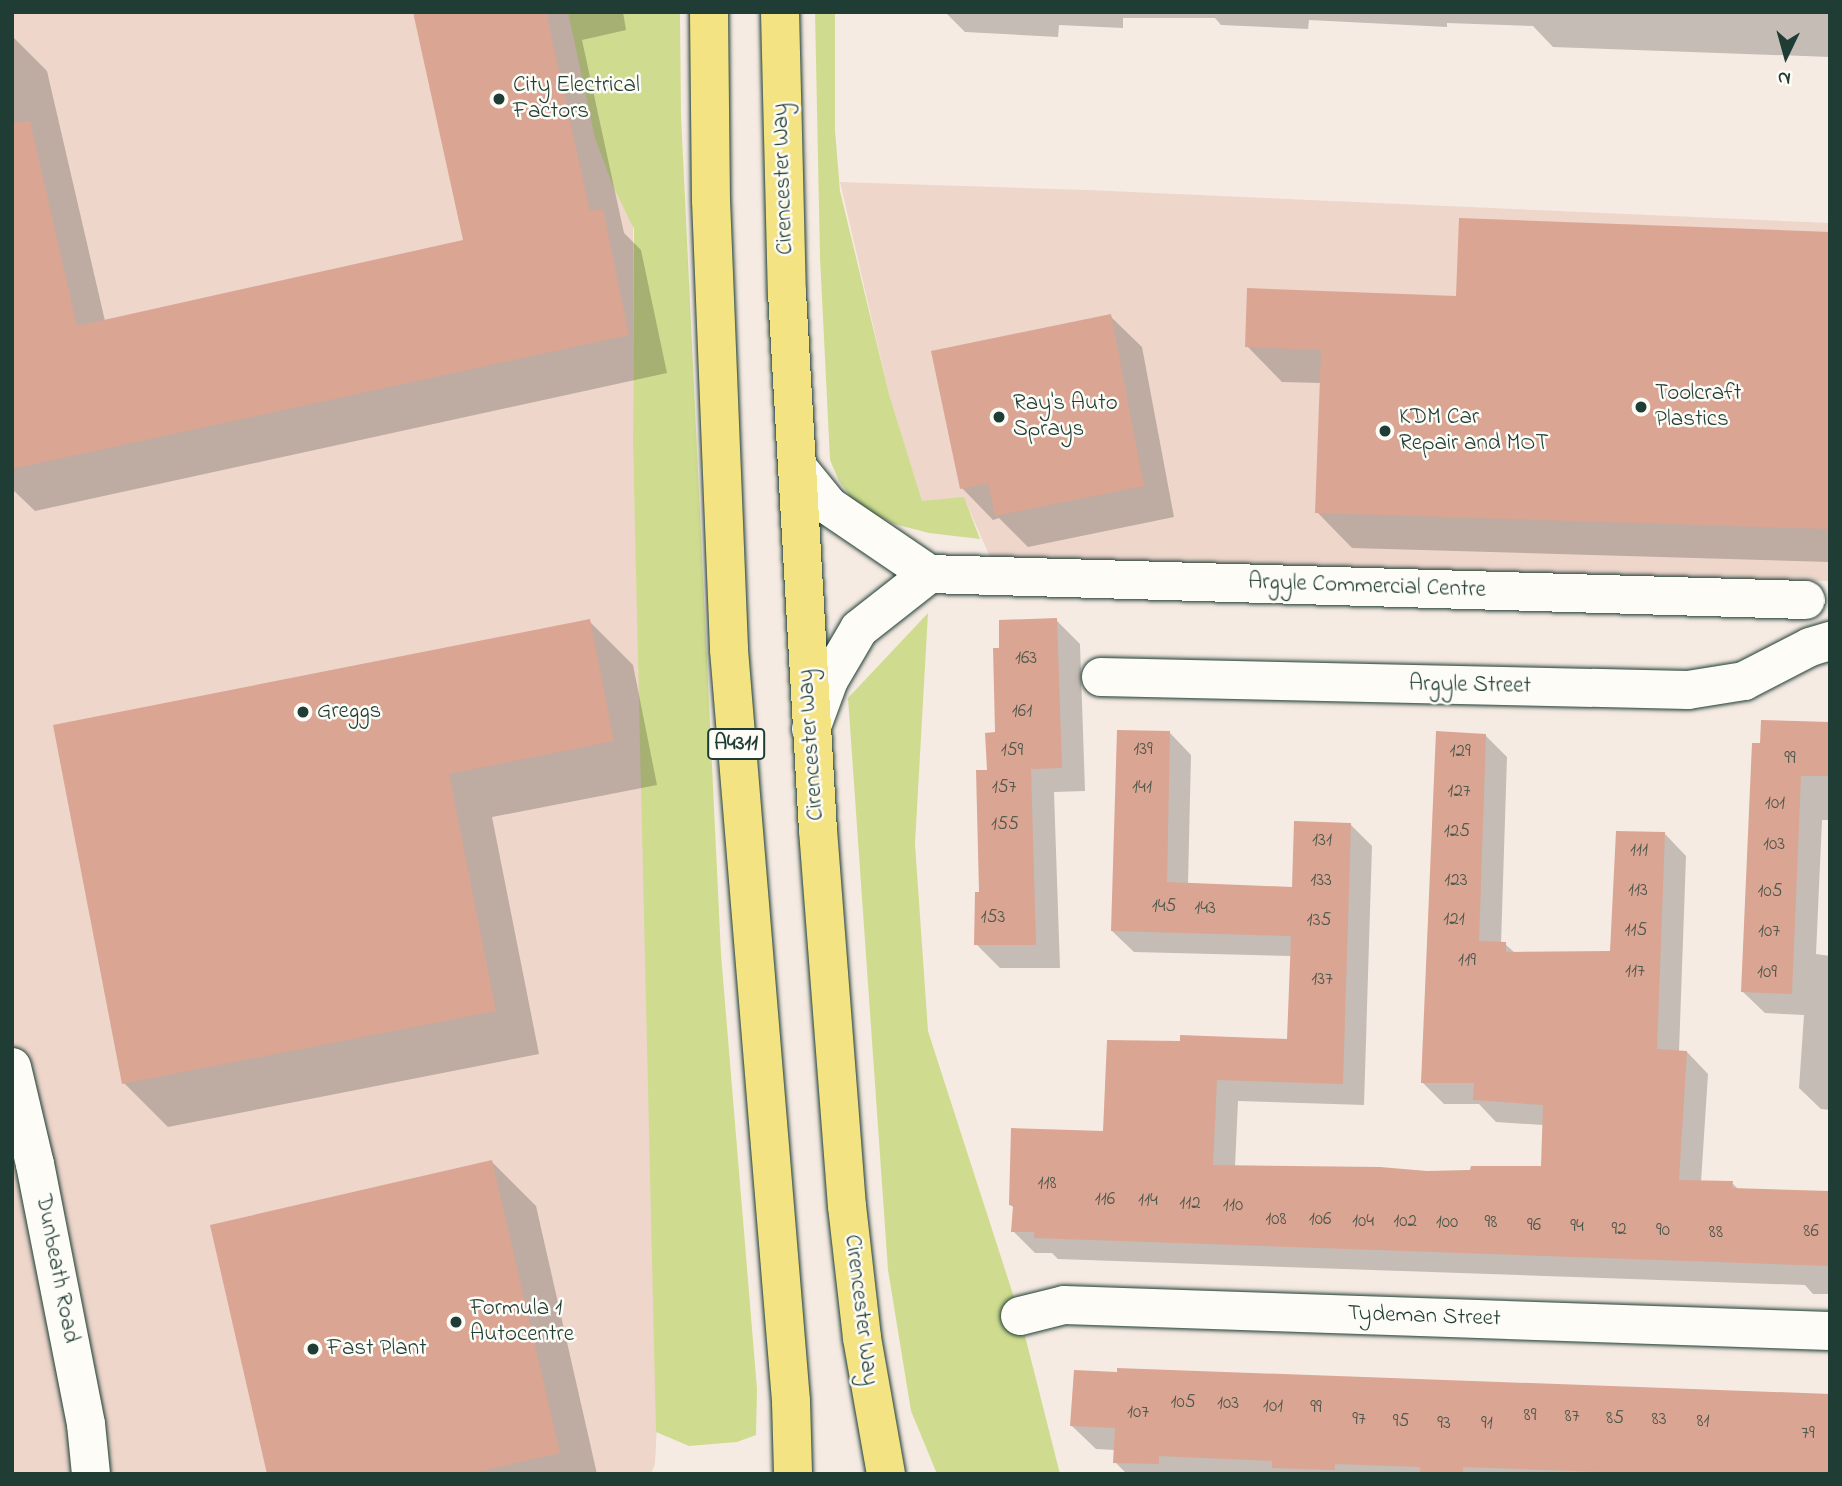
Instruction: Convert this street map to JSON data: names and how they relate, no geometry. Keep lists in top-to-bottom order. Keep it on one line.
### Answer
{"streets":{"main road":["Cirencester Way","A4311"],"street":["Argyle Commercial Centre","Argyle Street","Dunbeath Road","Tydeman Street"]},"places":["City Electrical Factors","Toolcraft Plastics","Ray's Auto Sprays","KDM Car Repair and MOT","Greggs","Formula 1 Autocentre","Fast Plant"],"house_numbers":["163","161","139","159","129","99","157","141","127","101","155","125","131","103","111","133","123","113","105","145","143","153","121","135","115","107","119","117","109","137","118","116","114","112","110","108","106","104","102","100","98","96","94","92","90","86","88","105","103","101","99","107","89","87","85","97","83","95","81","93","91","79"],"north":"bottom"}
